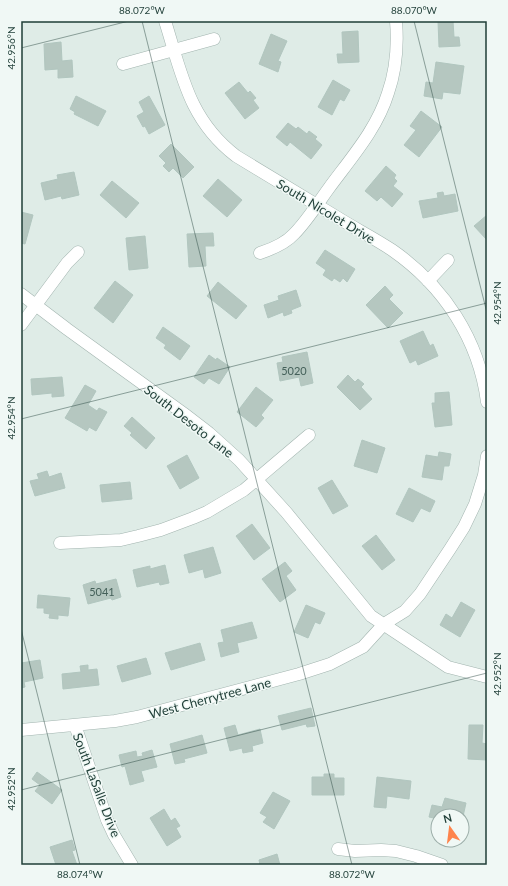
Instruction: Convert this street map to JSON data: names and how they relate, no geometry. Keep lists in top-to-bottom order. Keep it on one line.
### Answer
{"streets":{"street":["South Nicolet Drive","South Desoto Lane","West Cherrytree Lane","South LaSalle Drive"]},"crossings":[["South Desoto Lane","West Cherrytree Lane"],["West Cherrytree Lane","South LaSalle Drive"]],"house_numbers":["5020","5041"],"north":"top","coordinates":["88.072°W","88.070°W","42.956°N","42.954°N","42.952°N","88.074°W"]}
